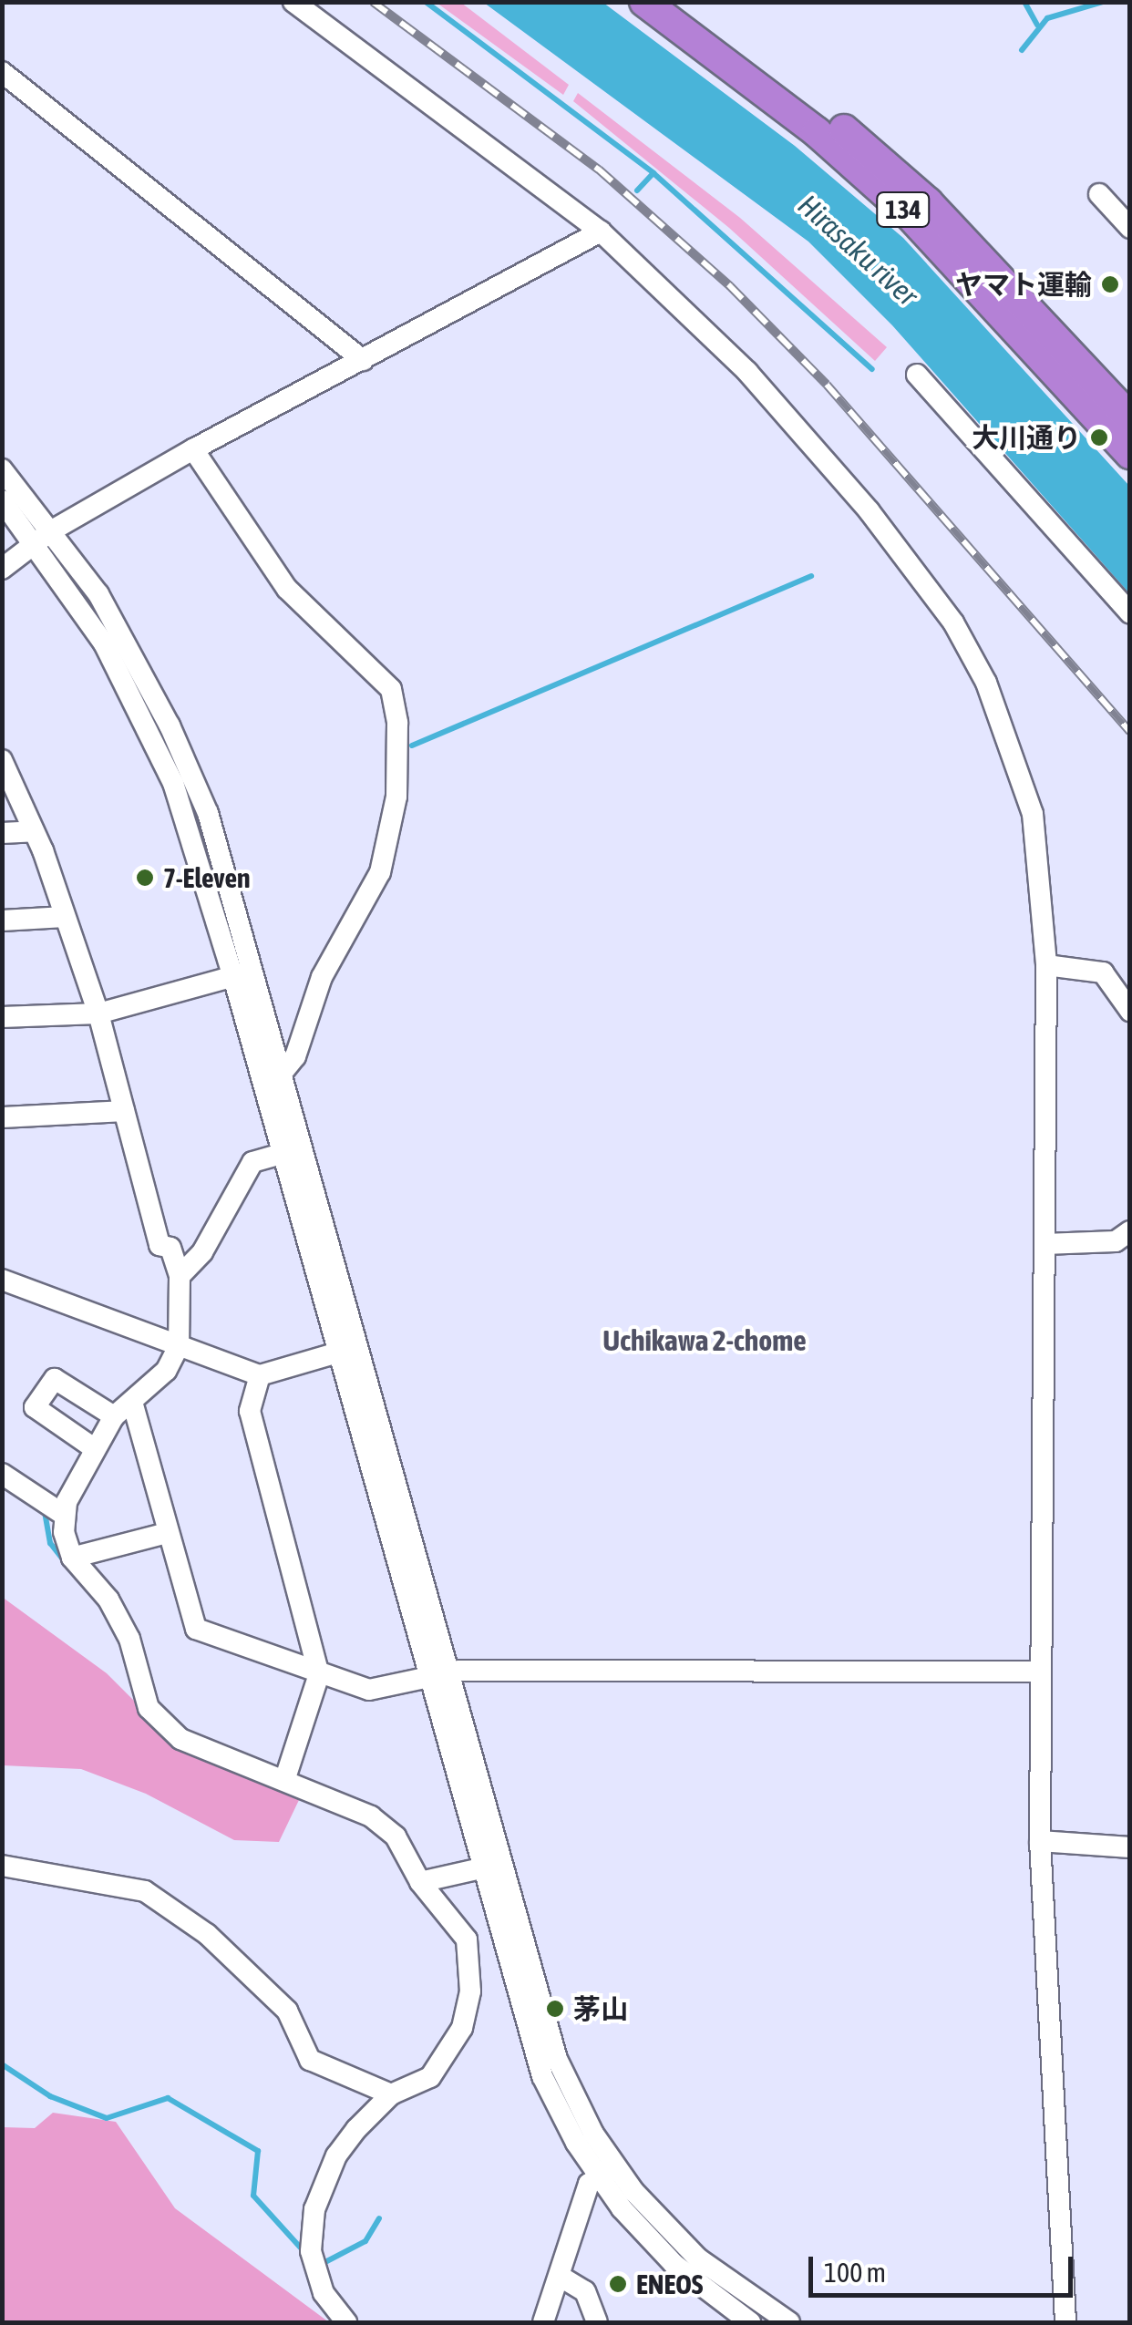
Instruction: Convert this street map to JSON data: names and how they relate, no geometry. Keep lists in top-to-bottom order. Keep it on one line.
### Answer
{"streets":{"highway":["134"]},"districts":["Uchikawa 2-chome"],"water":["Hirasaku river"],"places":["ヤマト運輸","大川通り","7-Eleven","茅山","ENEOS"],"scale_bar":"100 m"}
